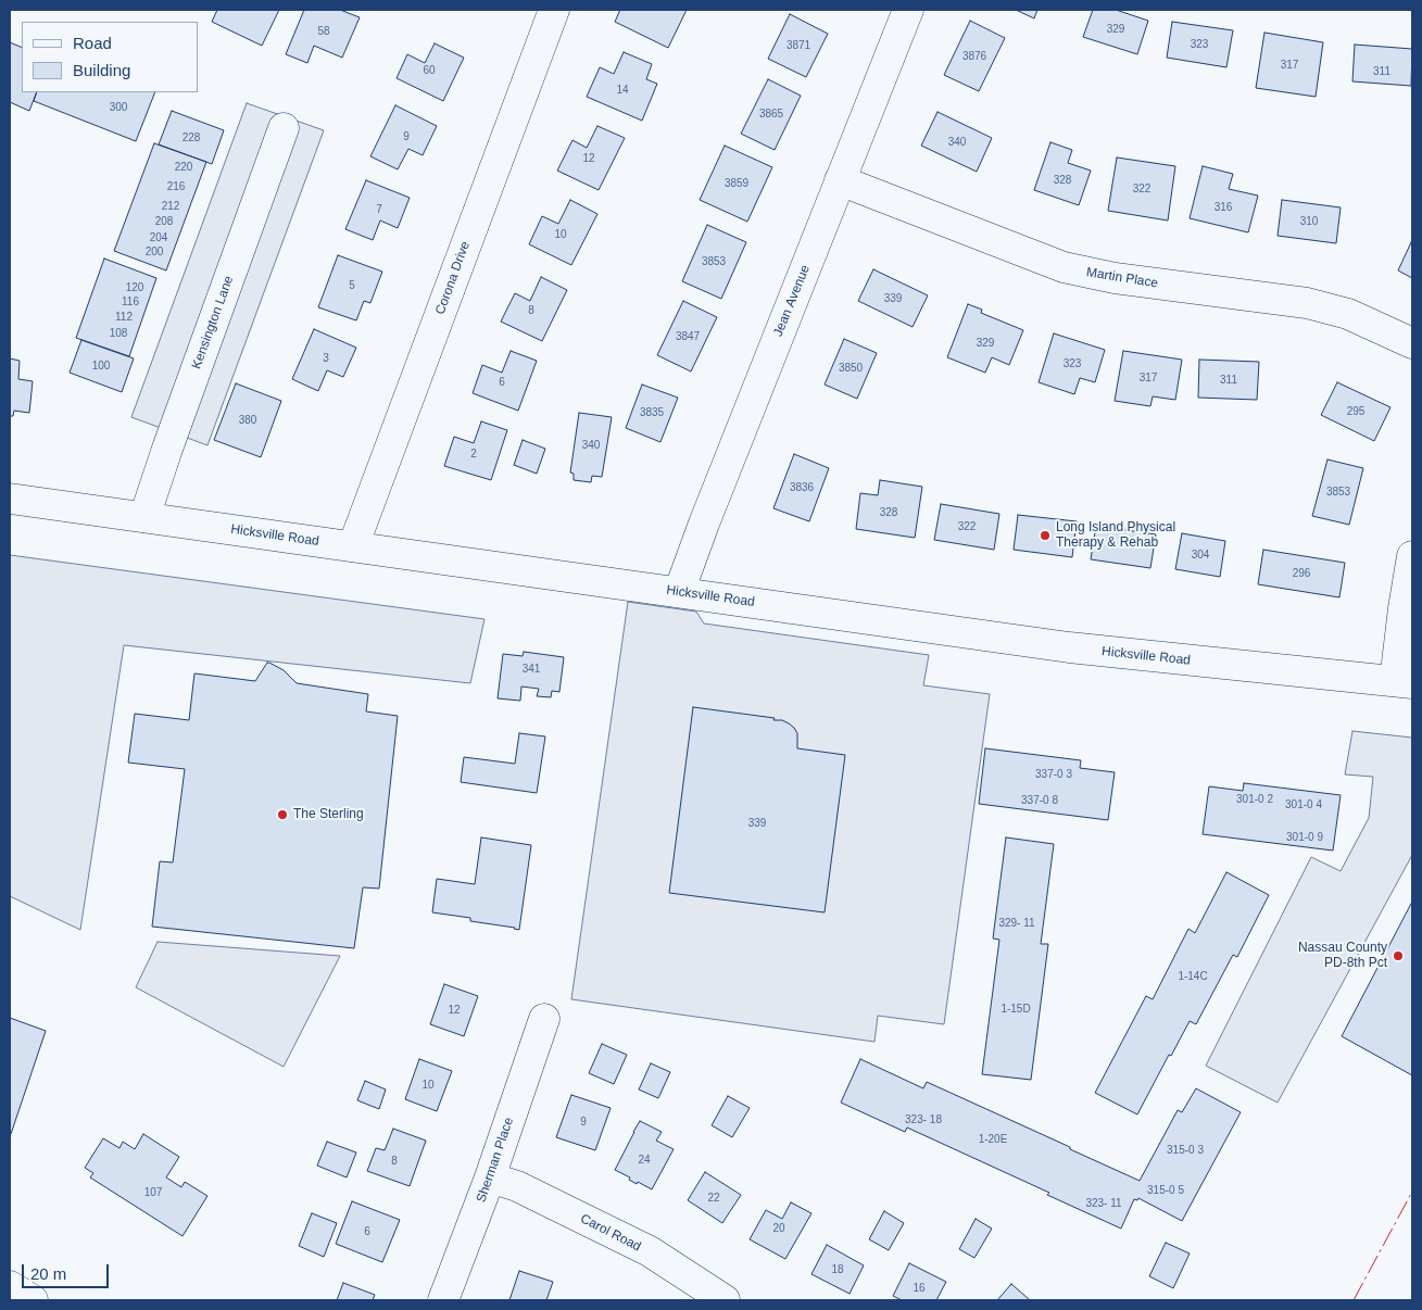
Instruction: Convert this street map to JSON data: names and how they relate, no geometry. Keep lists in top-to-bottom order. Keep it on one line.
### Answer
{"streets":{"street":["Corona Drive","Martin Place","Jean Avenue","Kensington Lane","Hicksville Road","Sherman Place","Carol Road"]},"crossings":[["Corona Drive","Hicksville Road"],["Martin Place","Jean Avenue"],["Jean Avenue","Hicksville Road"],["Kensington Lane","Hicksville Road"],["Sherman Place","Carol Road"]],"places":["Long Island Physical Therapy & Rehab","The Sterling","Nassau County PD-8th Pct"],"house_numbers":["329","58","323","3871","3876","317","60","311","14","300","3865","9","228","340","12","220","328","3859","216","322","212","316","7","208","310","10","204","200","3853","5","120","339","116","8","112","108","3847","329","3","323","100","3850","317","311","6","295","3835","380","340","2","3836","3853","328","322","304","296","341","337-0 3","301-0 2","337-0 8","301-0 4","339","301-0 9","329- 11","1-14C","1-15D","12","10","323- 18","9","1-20E","315-0 3","24","8","315-0 5","107","22","323- 11","20","6","18","16"],"legend":["Road","Building"],"scale_bar":"20 m"}
